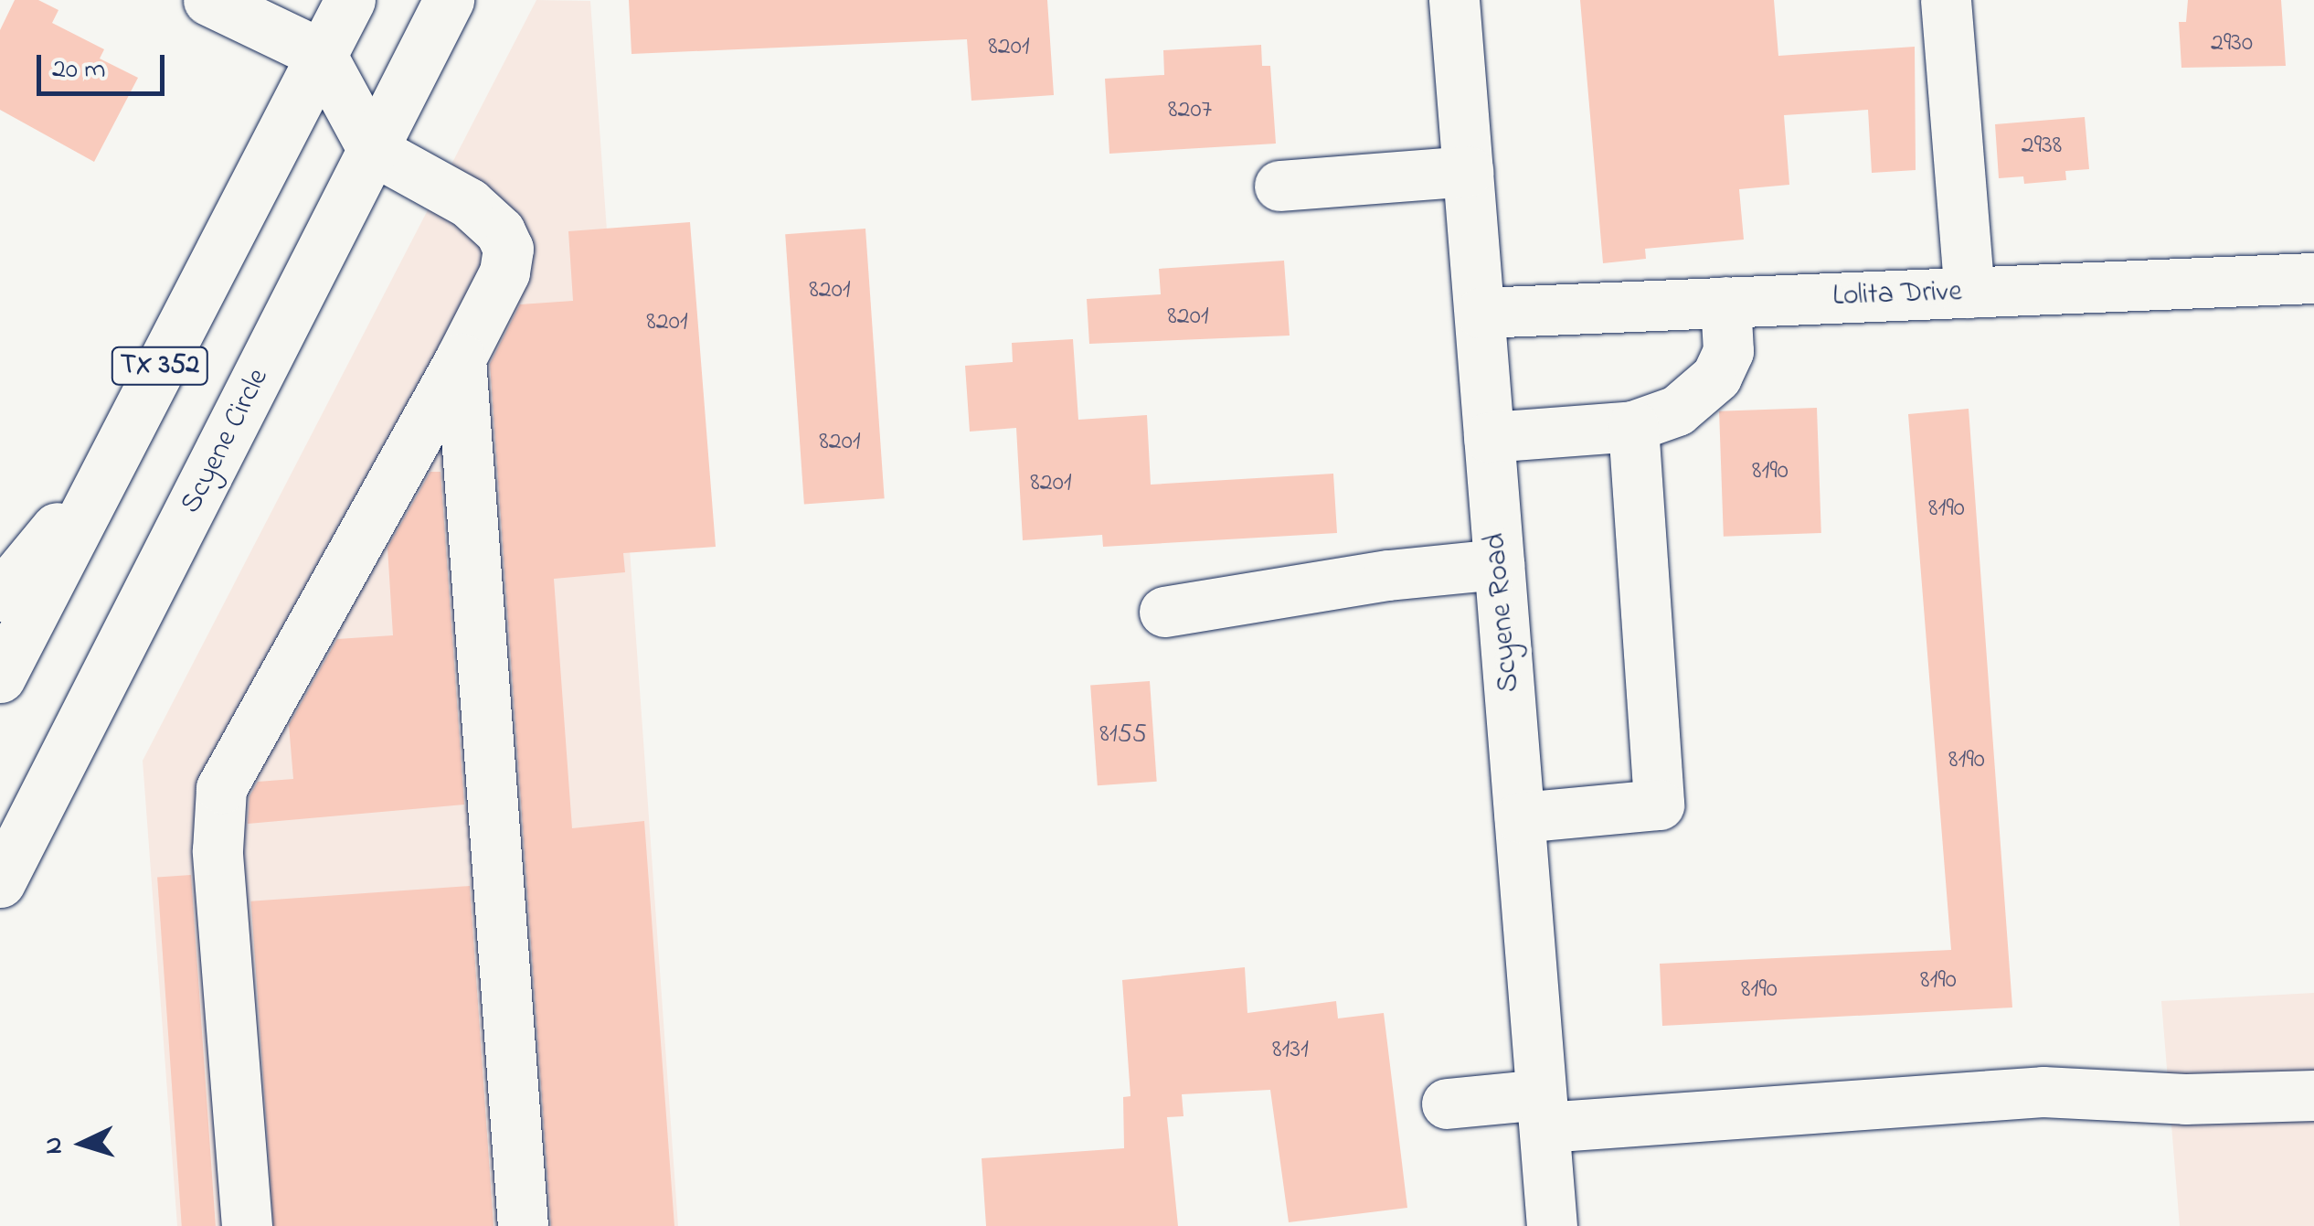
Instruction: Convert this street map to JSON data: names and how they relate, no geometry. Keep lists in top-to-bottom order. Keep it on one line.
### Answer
{"streets":{"street":["Lolita Drive","TX 352","Scyene Circle","Scyene Road"]},"crossings":[["Lolita Drive","Scyene Road"]],"house_numbers":["2930","8201","8207","2938","8201","8201","8201","8201","8190","8201","8190","8155","8190","8190","8190","8131"],"scale_bar":"20 m","north":"left"}
